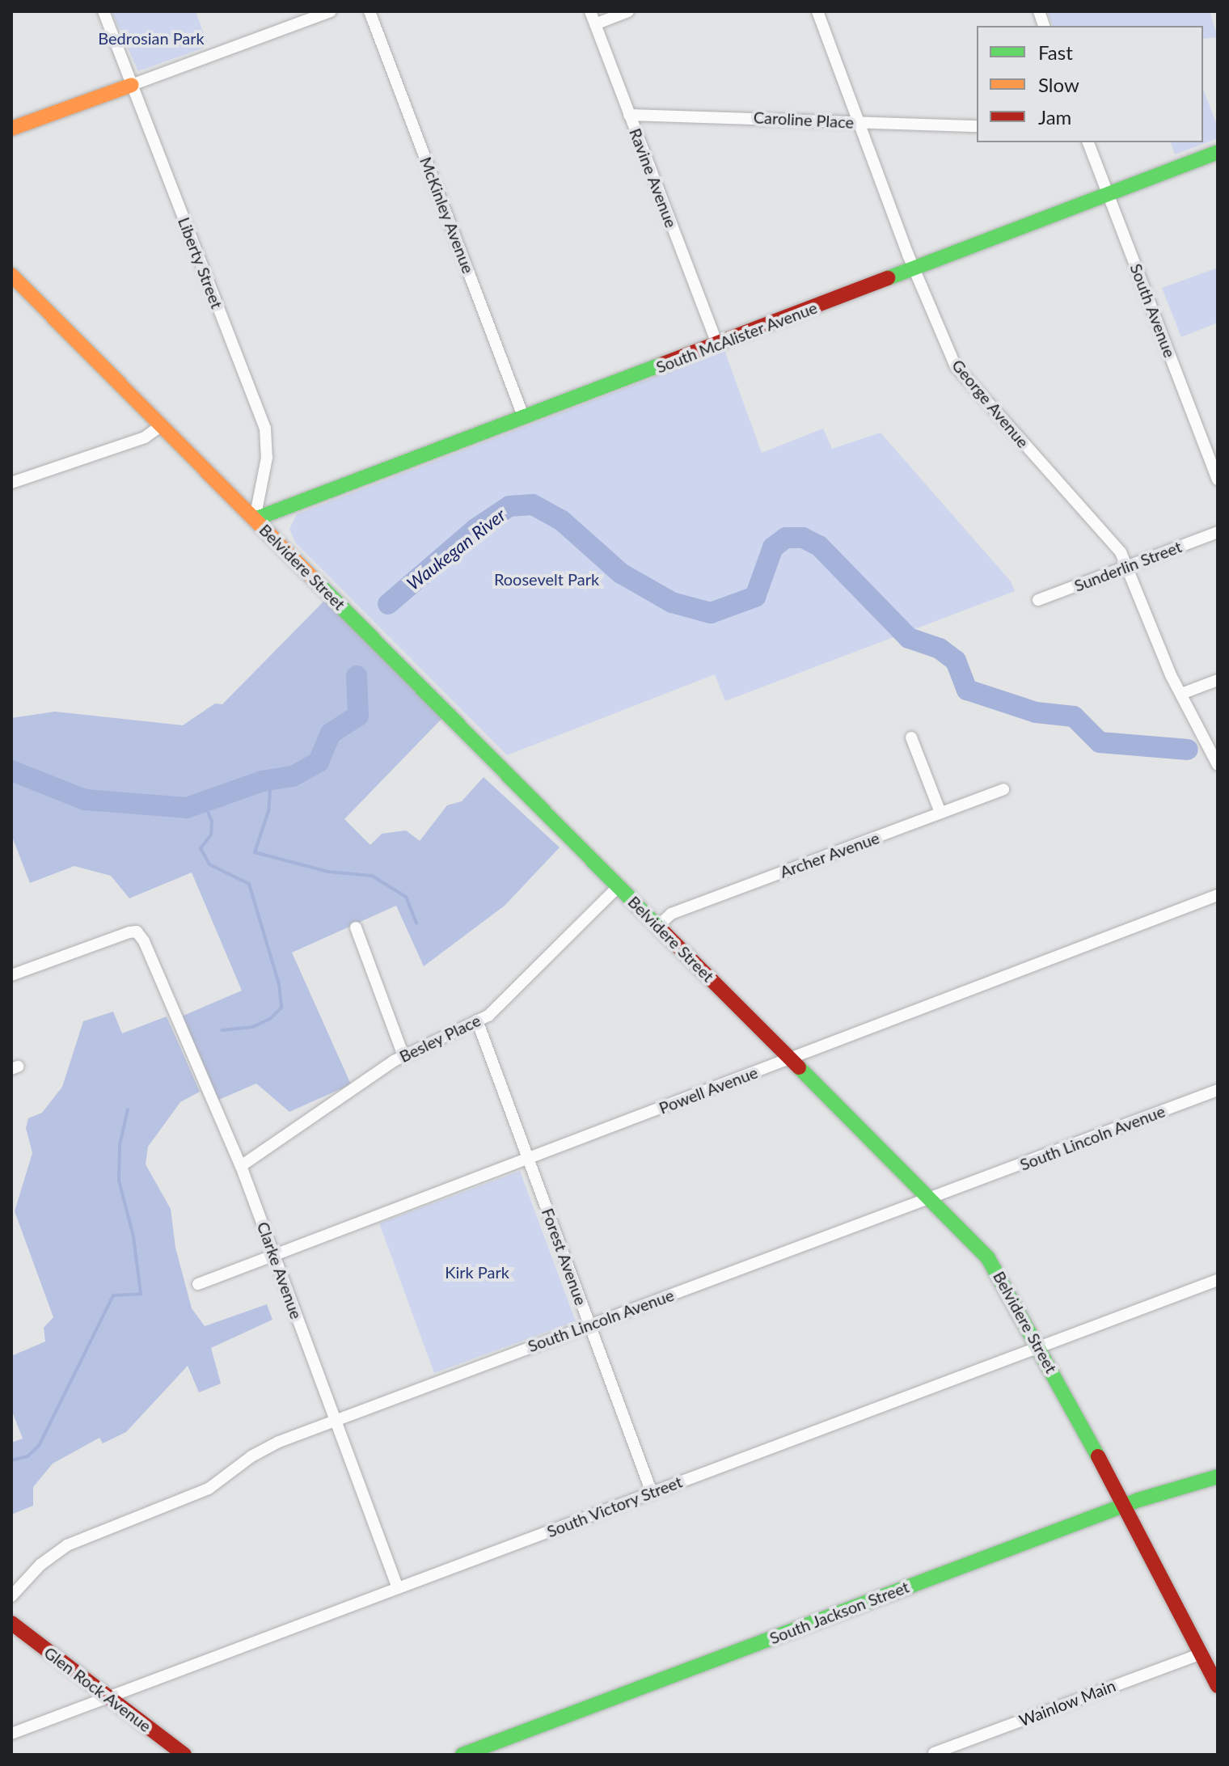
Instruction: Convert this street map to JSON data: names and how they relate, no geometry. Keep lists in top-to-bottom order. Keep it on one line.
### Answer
{"streets":{"street":["Caroline Place","Ravine Avenue","McKinley Avenue","Liberty Street","South Avenue","South McAlister Avenue","George Avenue","Sunderlin Street","Belvidere Street","Archer Avenue","Besley Place","Powell Avenue","South Lincoln Avenue","Forest Avenue","Clarke Avenue","South Victory Street","South Jackson Street","Glen Rock Avenue","Wainlow Main"]},"crossings":[["Caroline Place","Ravine Avenue"],["Caroline Place","George Avenue"],["Ravine Avenue","South McAlister Avenue"],["McKinley Avenue","South McAlister Avenue"],["Liberty Street","South McAlister Avenue"],["Liberty Street","Belvidere Street"],["South Avenue","South McAlister Avenue"],["South McAlister Avenue","George Avenue"],["South McAlister Avenue","Belvidere Street"],["George Avenue","Sunderlin Street"],["Belvidere Street","Archer Avenue"],["Belvidere Street","Besley Place"],["Belvidere Street","Powell Avenue"],["Belvidere Street","South Lincoln Avenue"],["Belvidere Street","South Victory Street"],["Belvidere Street","South Jackson Street"],["Belvidere Street","Wainlow Main"],["Besley Place","Forest Avenue"],["Besley Place","Clarke Avenue"],["Powell Avenue","Forest Avenue"],["Powell Avenue","Clarke Avenue"],["South Lincoln Avenue","Forest Avenue"],["South Lincoln Avenue","Clarke Avenue"],["Forest Avenue","South Victory Street"],["Clarke Avenue","South Victory Street"],["South Victory Street","Glen Rock Avenue"]],"water":["Waukegan River"],"parks":["Bedrosian Park","Roosevelt Park","Kirk Park"],"legend":["Fast","Slow","Jam"]}
